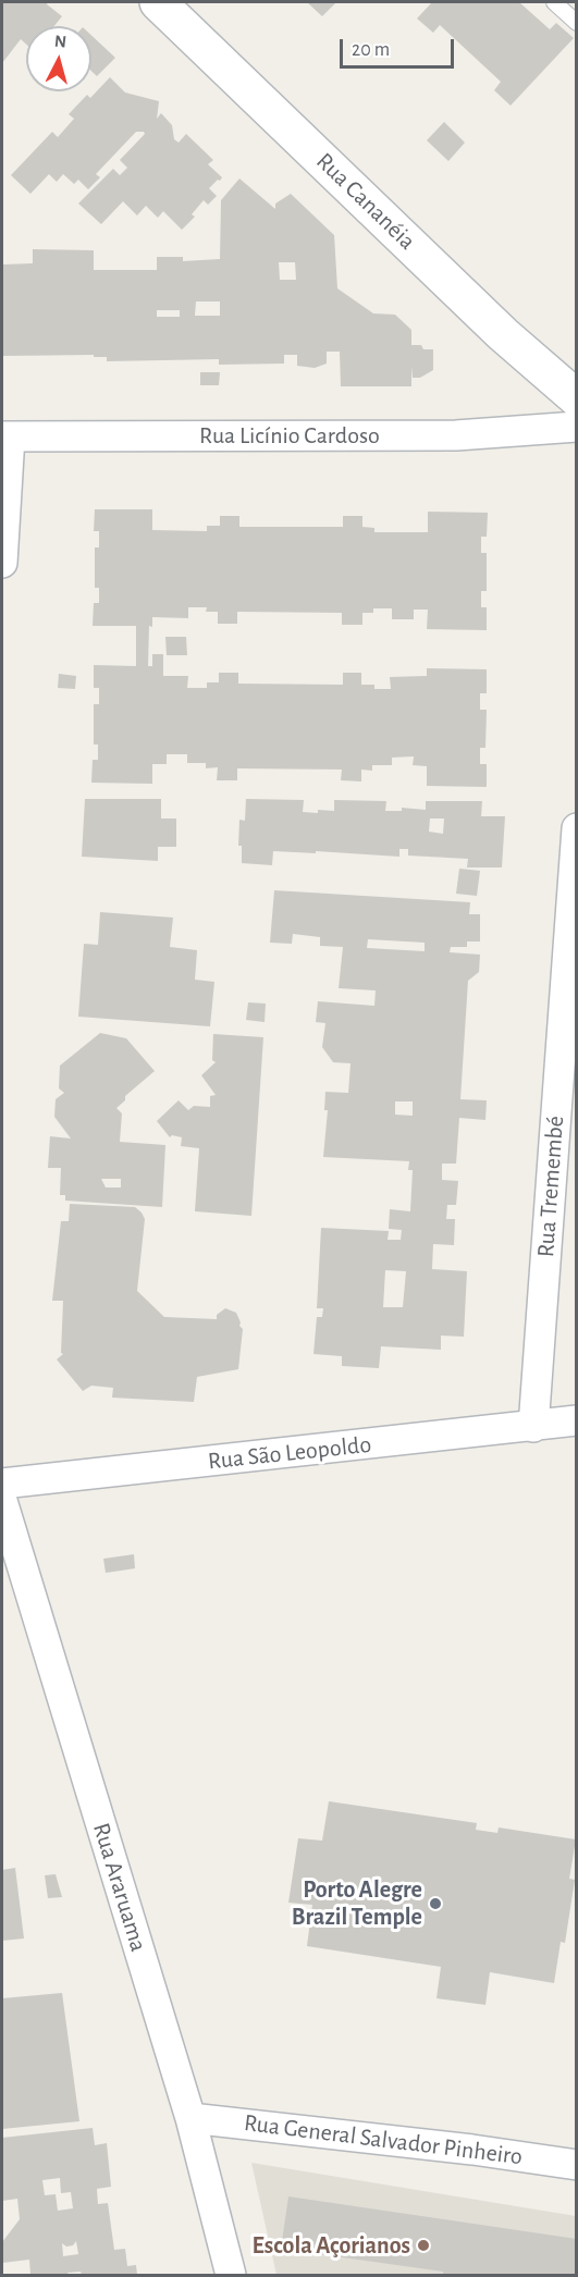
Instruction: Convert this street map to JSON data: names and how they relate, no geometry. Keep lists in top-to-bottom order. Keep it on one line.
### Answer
{"streets":{"street":["Rua Cananéia","Rua Licínio Cardoso","Rua Tremembé","Rua São Leopoldo","Rua Araruama","Rua General Salvador Pinheiro"]},"crossings":[["Rua Tremembé","Rua São Leopoldo"],["Rua Araruama","Rua General Salvador Pinheiro"]],"places":["Porto Alegre Brazil Temple","Escola Açorianos"],"scale_bar":"20 m","north":"top"}
